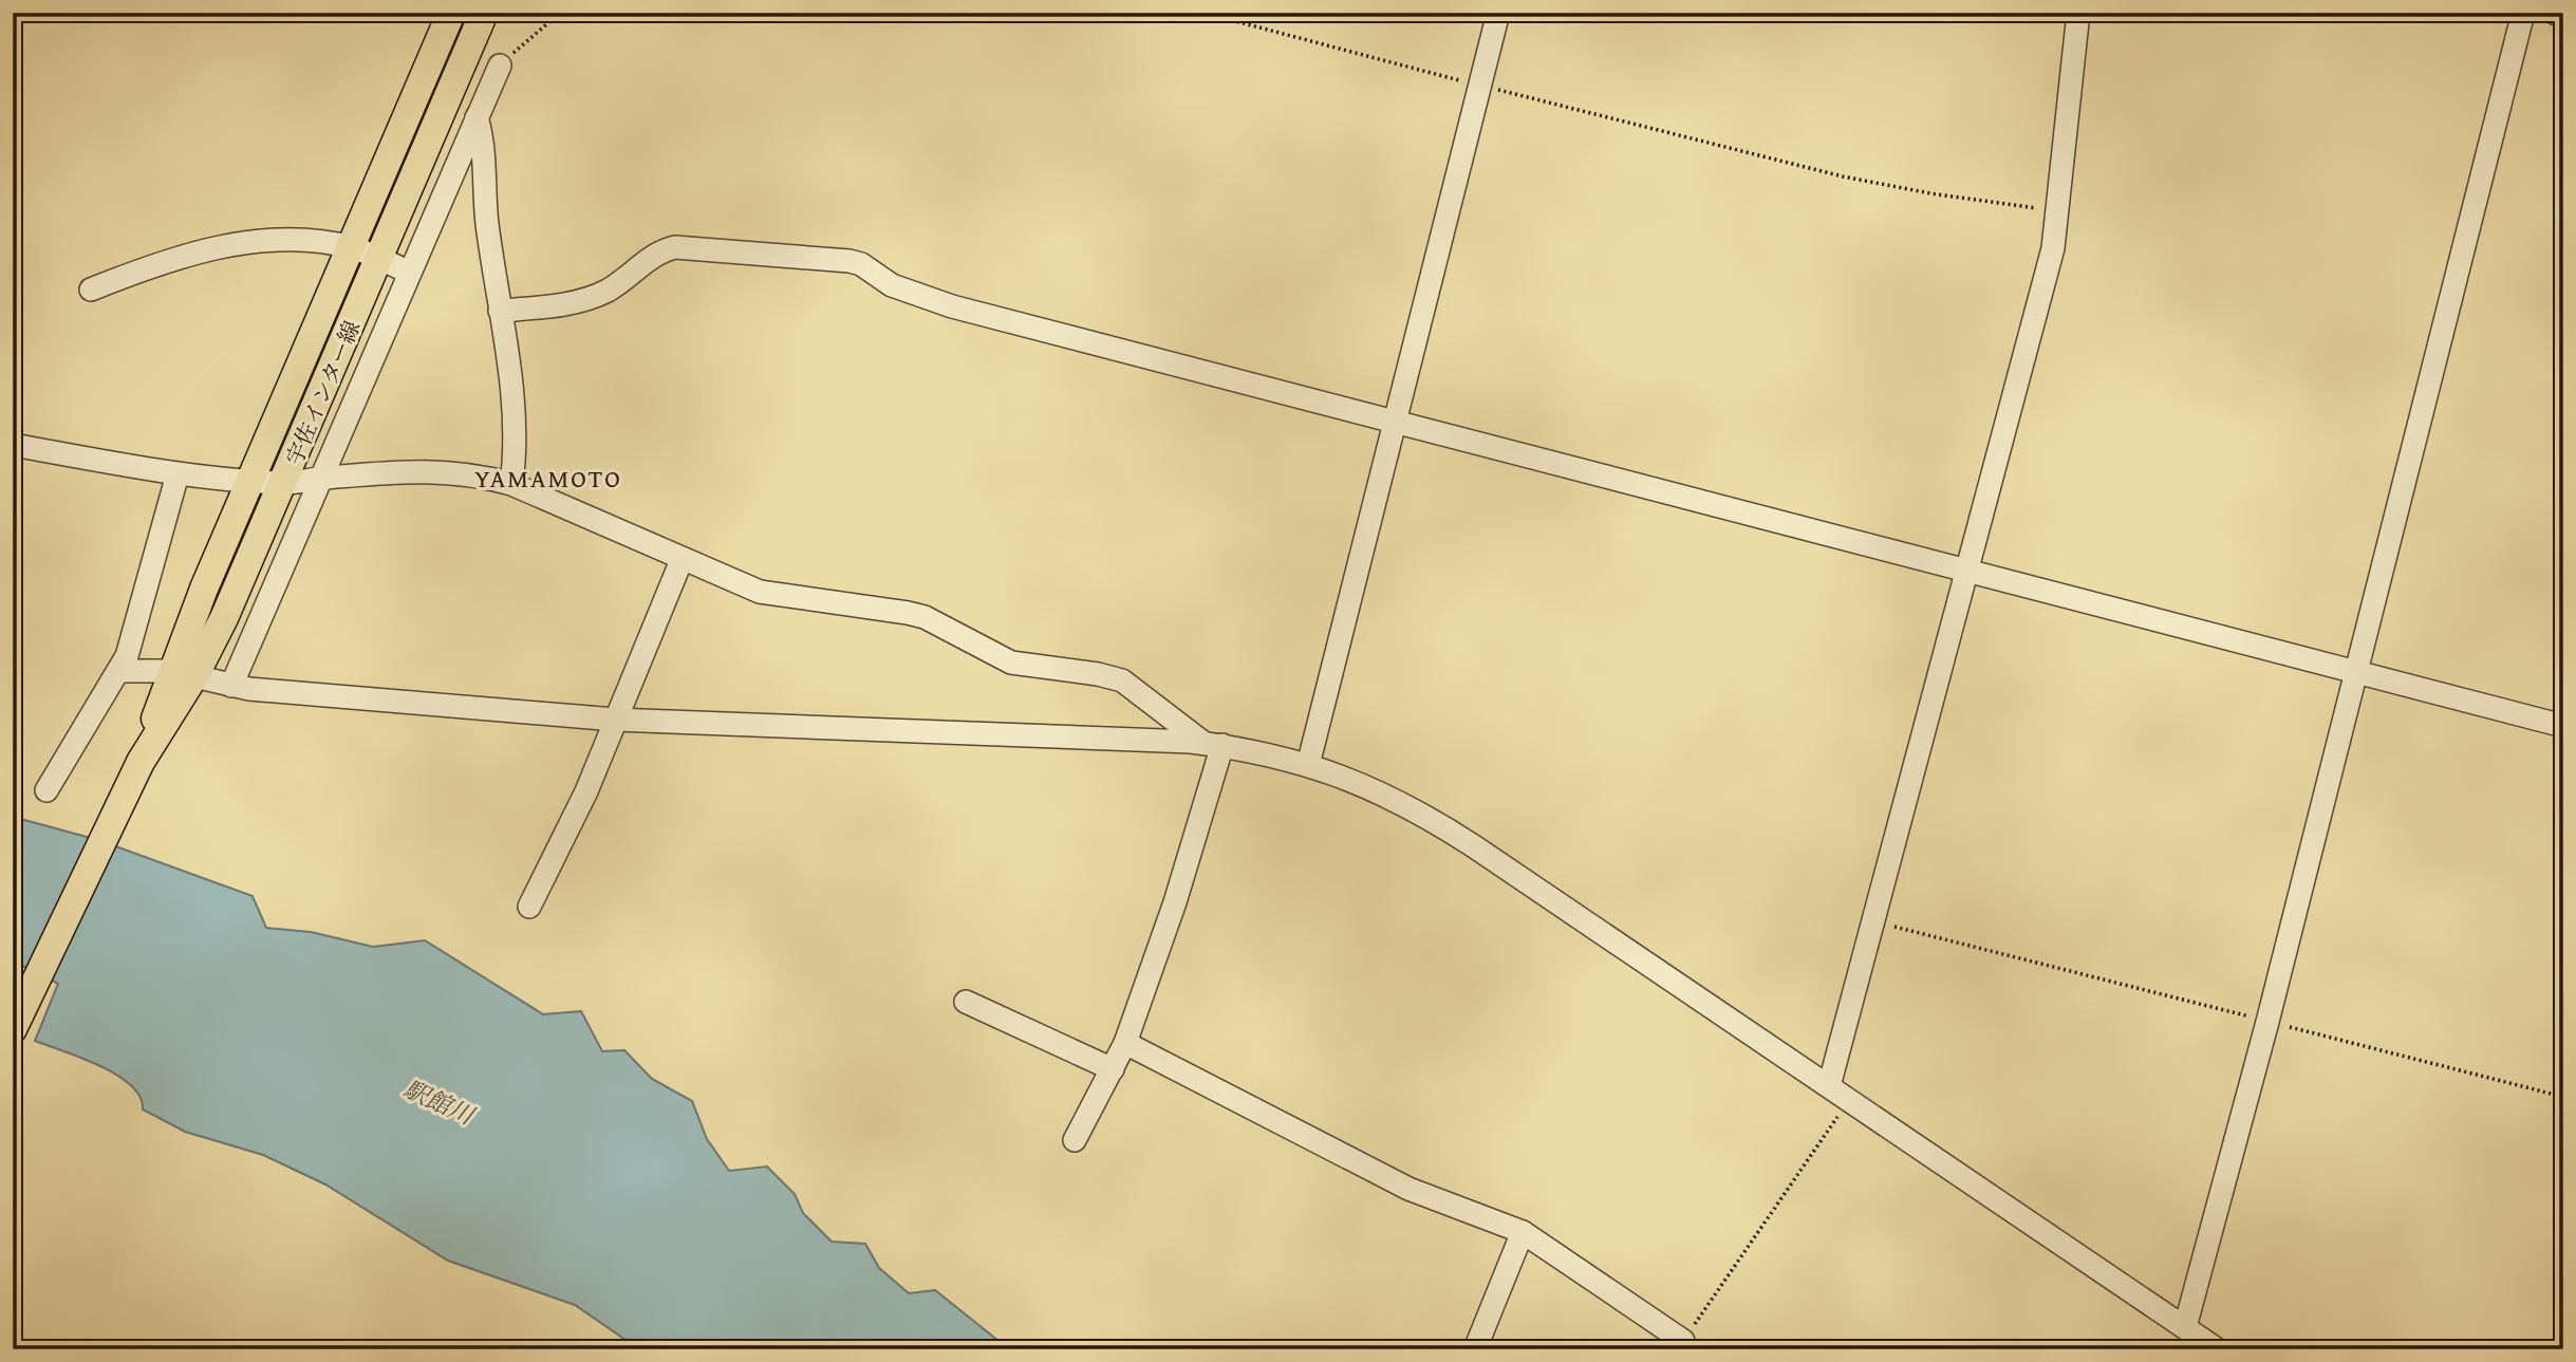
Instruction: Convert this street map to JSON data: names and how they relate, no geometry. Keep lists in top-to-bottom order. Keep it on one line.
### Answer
{"streets":{"main road":["宇佐インター線"]},"districts":["YAMAMOTO"],"water":["駅館川"]}
